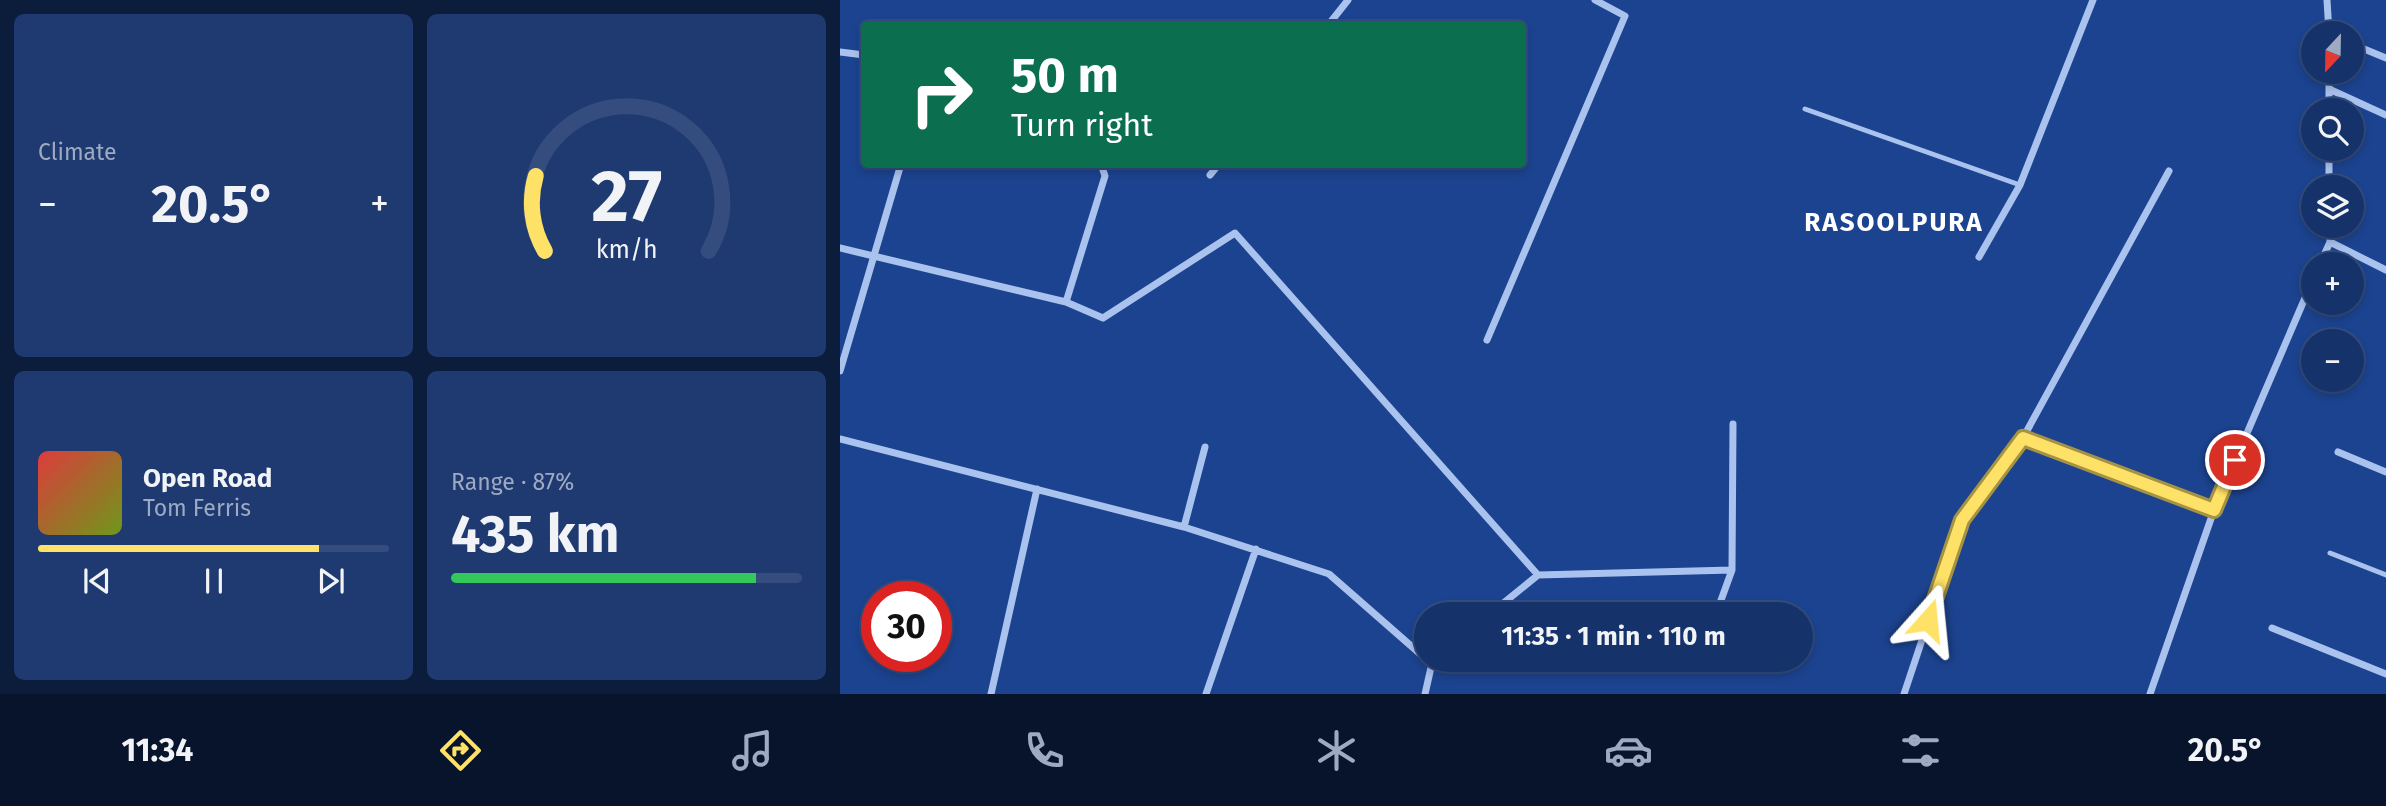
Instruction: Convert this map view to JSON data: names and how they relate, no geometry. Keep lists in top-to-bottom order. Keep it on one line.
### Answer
{"districts":["RASOOLPURA"],"north":"bottom","page":{"tile":["Climate",["Range · 87%","435 km"]],"map_buttons":["+","−"],"turn":["50 m","Turn right"],"heat":["−","20.5°","+"],"song":["Open Road","Tom Ferris"],"limit":"30","trip":"11:35 · 1 min · 110 m","tabs":["11:34","20.5°"],"gauge":["27","km/h"]}}
